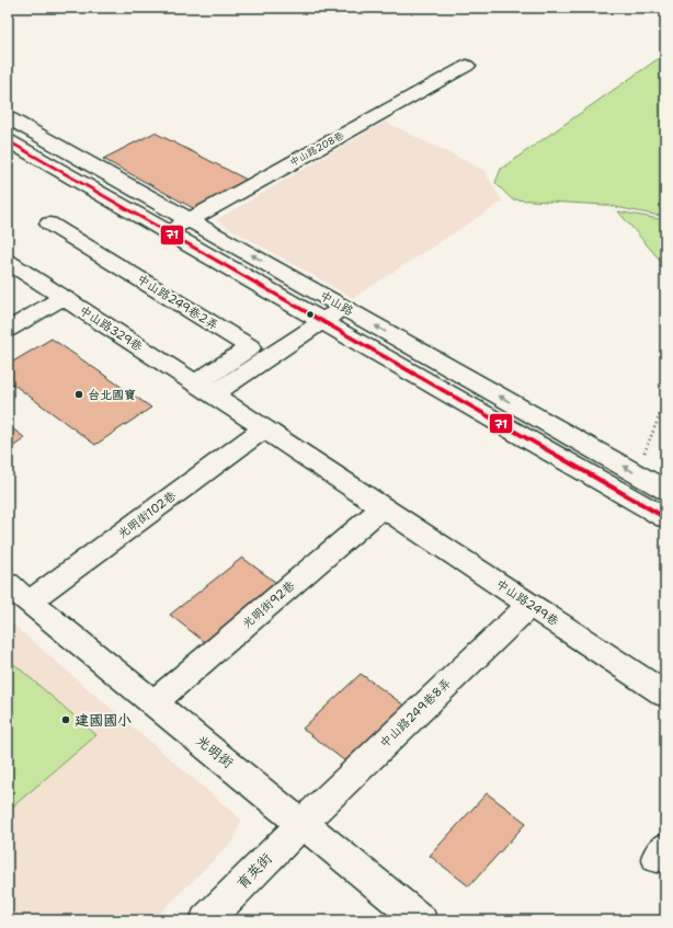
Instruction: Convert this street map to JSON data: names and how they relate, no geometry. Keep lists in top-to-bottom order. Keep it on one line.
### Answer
{"streets":{"street":["中山路208巷","中山路249巷2弄","中山路","中山路329巷","光明街102巷","中山路249巷","光明街92巷","中山路249巷8弄","光明街","育英街"]},"crossings":[["中山路208巷","中山路"],["中山路249巷2弄","中山路329巷"],["中山路249巷2弄","中山路249巷"],["中山路329巷","中山路249巷"],["光明街102巷","中山路249巷"],["光明街102巷","光明街"],["中山路249巷","光明街92巷"],["中山路249巷","中山路249巷8弄"],["光明街92巷","光明街"],["中山路249巷8弄","光明街"],["中山路249巷8弄","育英街"],["光明街","育英街"]],"places":["台北國寶","建國國小"],"lines":["transit line 71"]}
